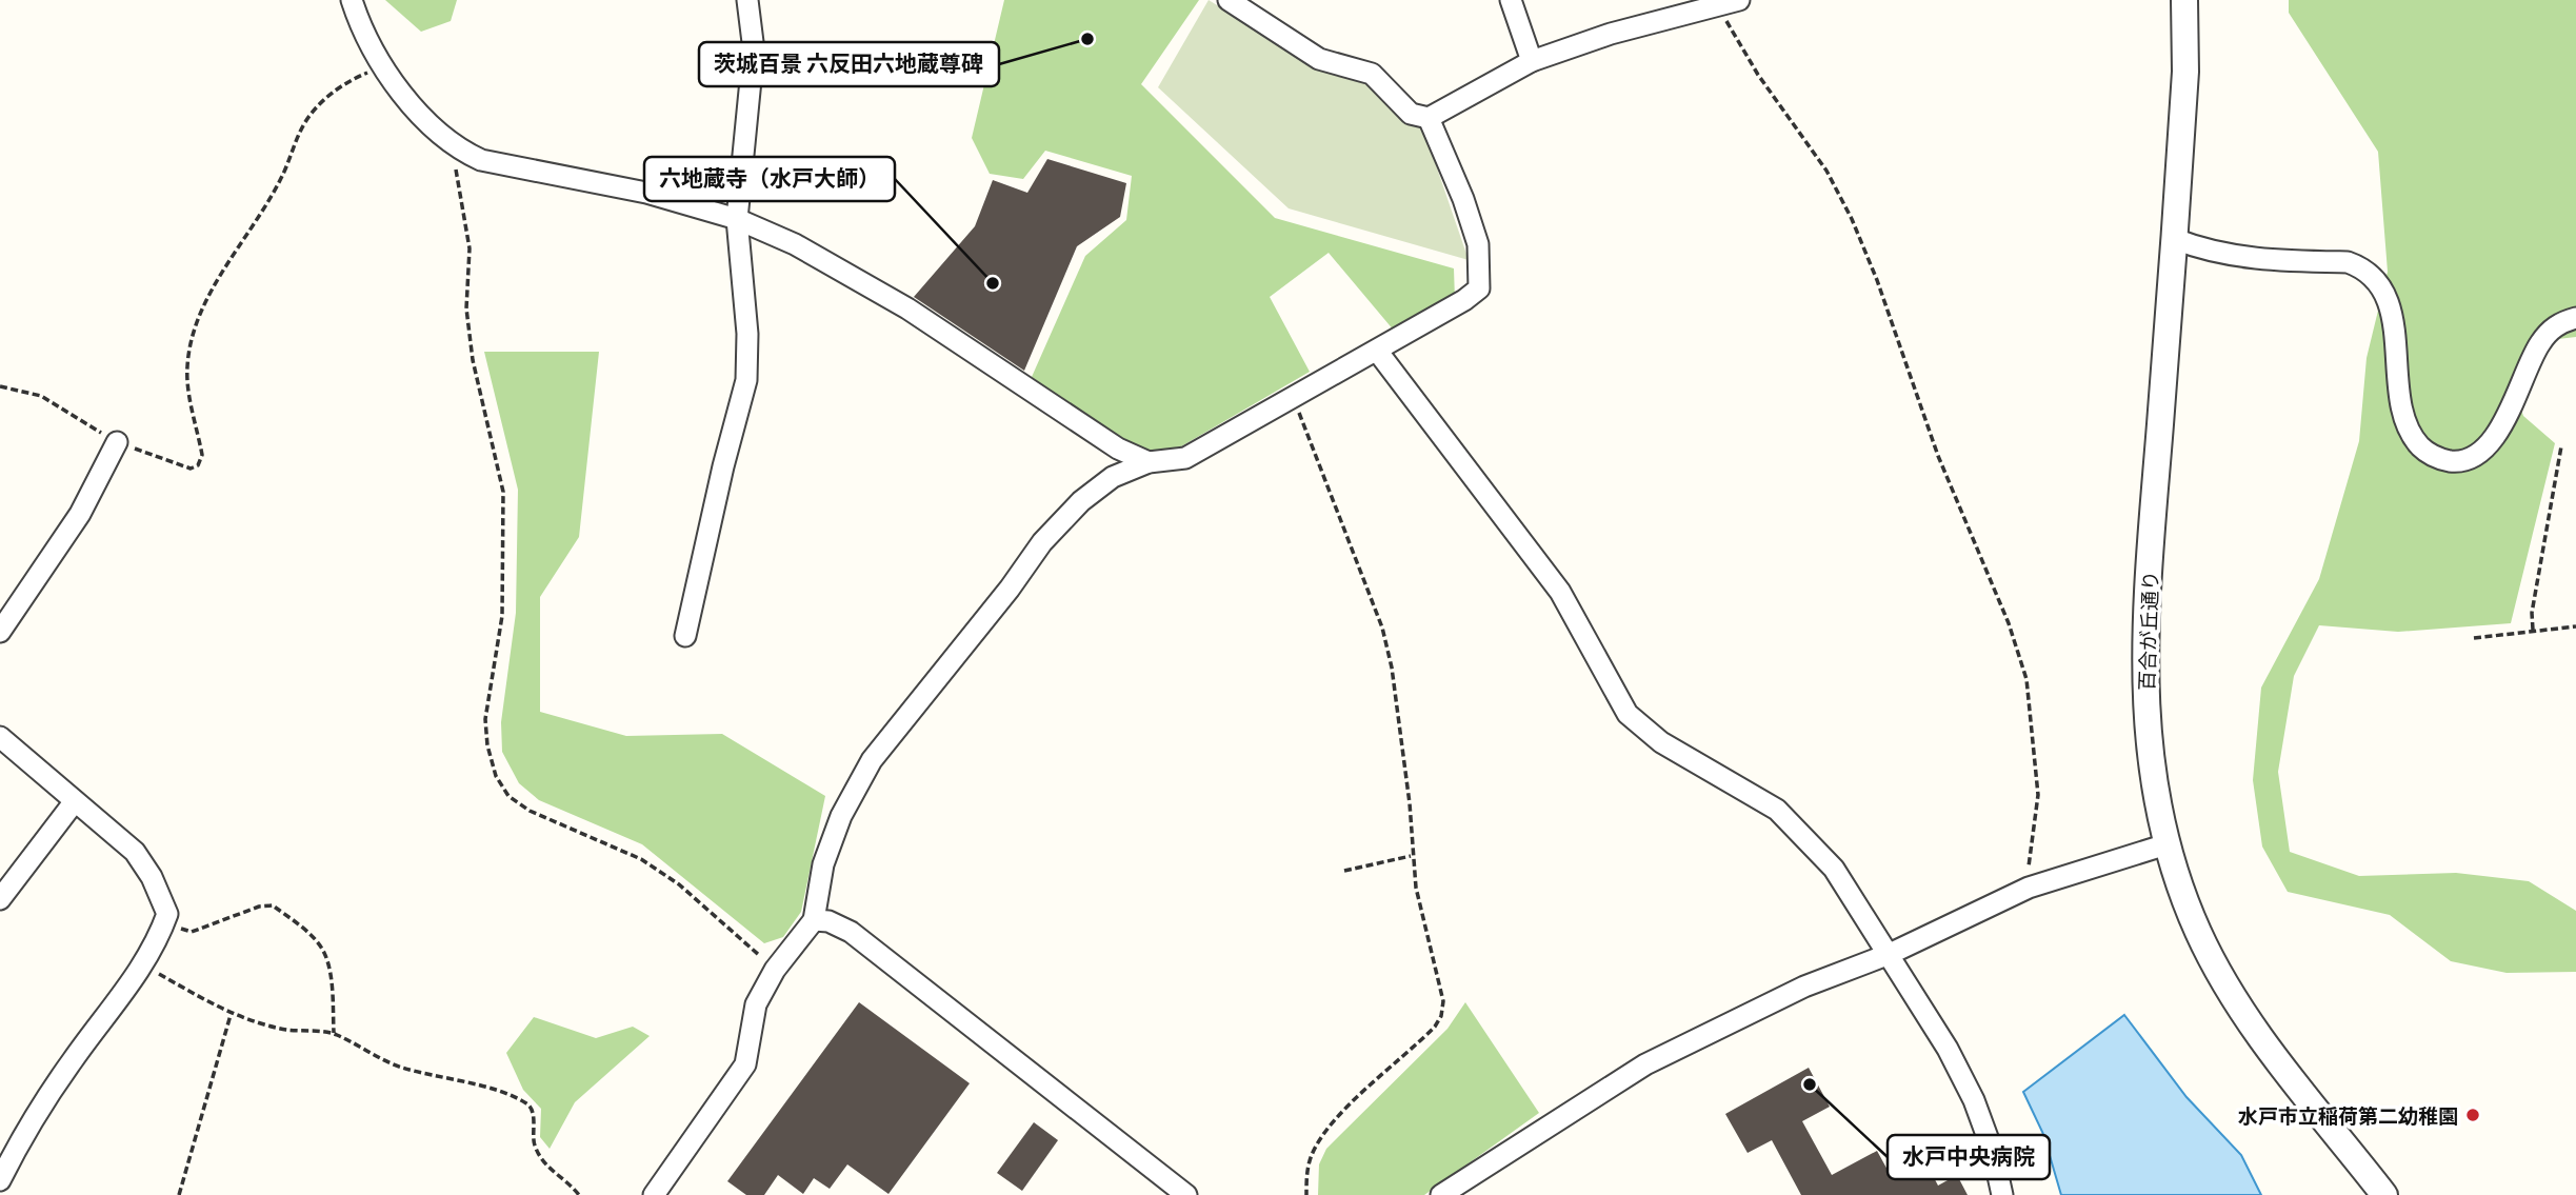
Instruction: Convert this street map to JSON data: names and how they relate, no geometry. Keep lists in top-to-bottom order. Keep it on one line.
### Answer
{"streets":{"street":["百合が丘通り"]},"places":["茨城百景 六反田六地蔵尊碑","六地蔵寺（水戸大師）","水戸中央病院","水戸市立稲荷第二幼稚園"]}
